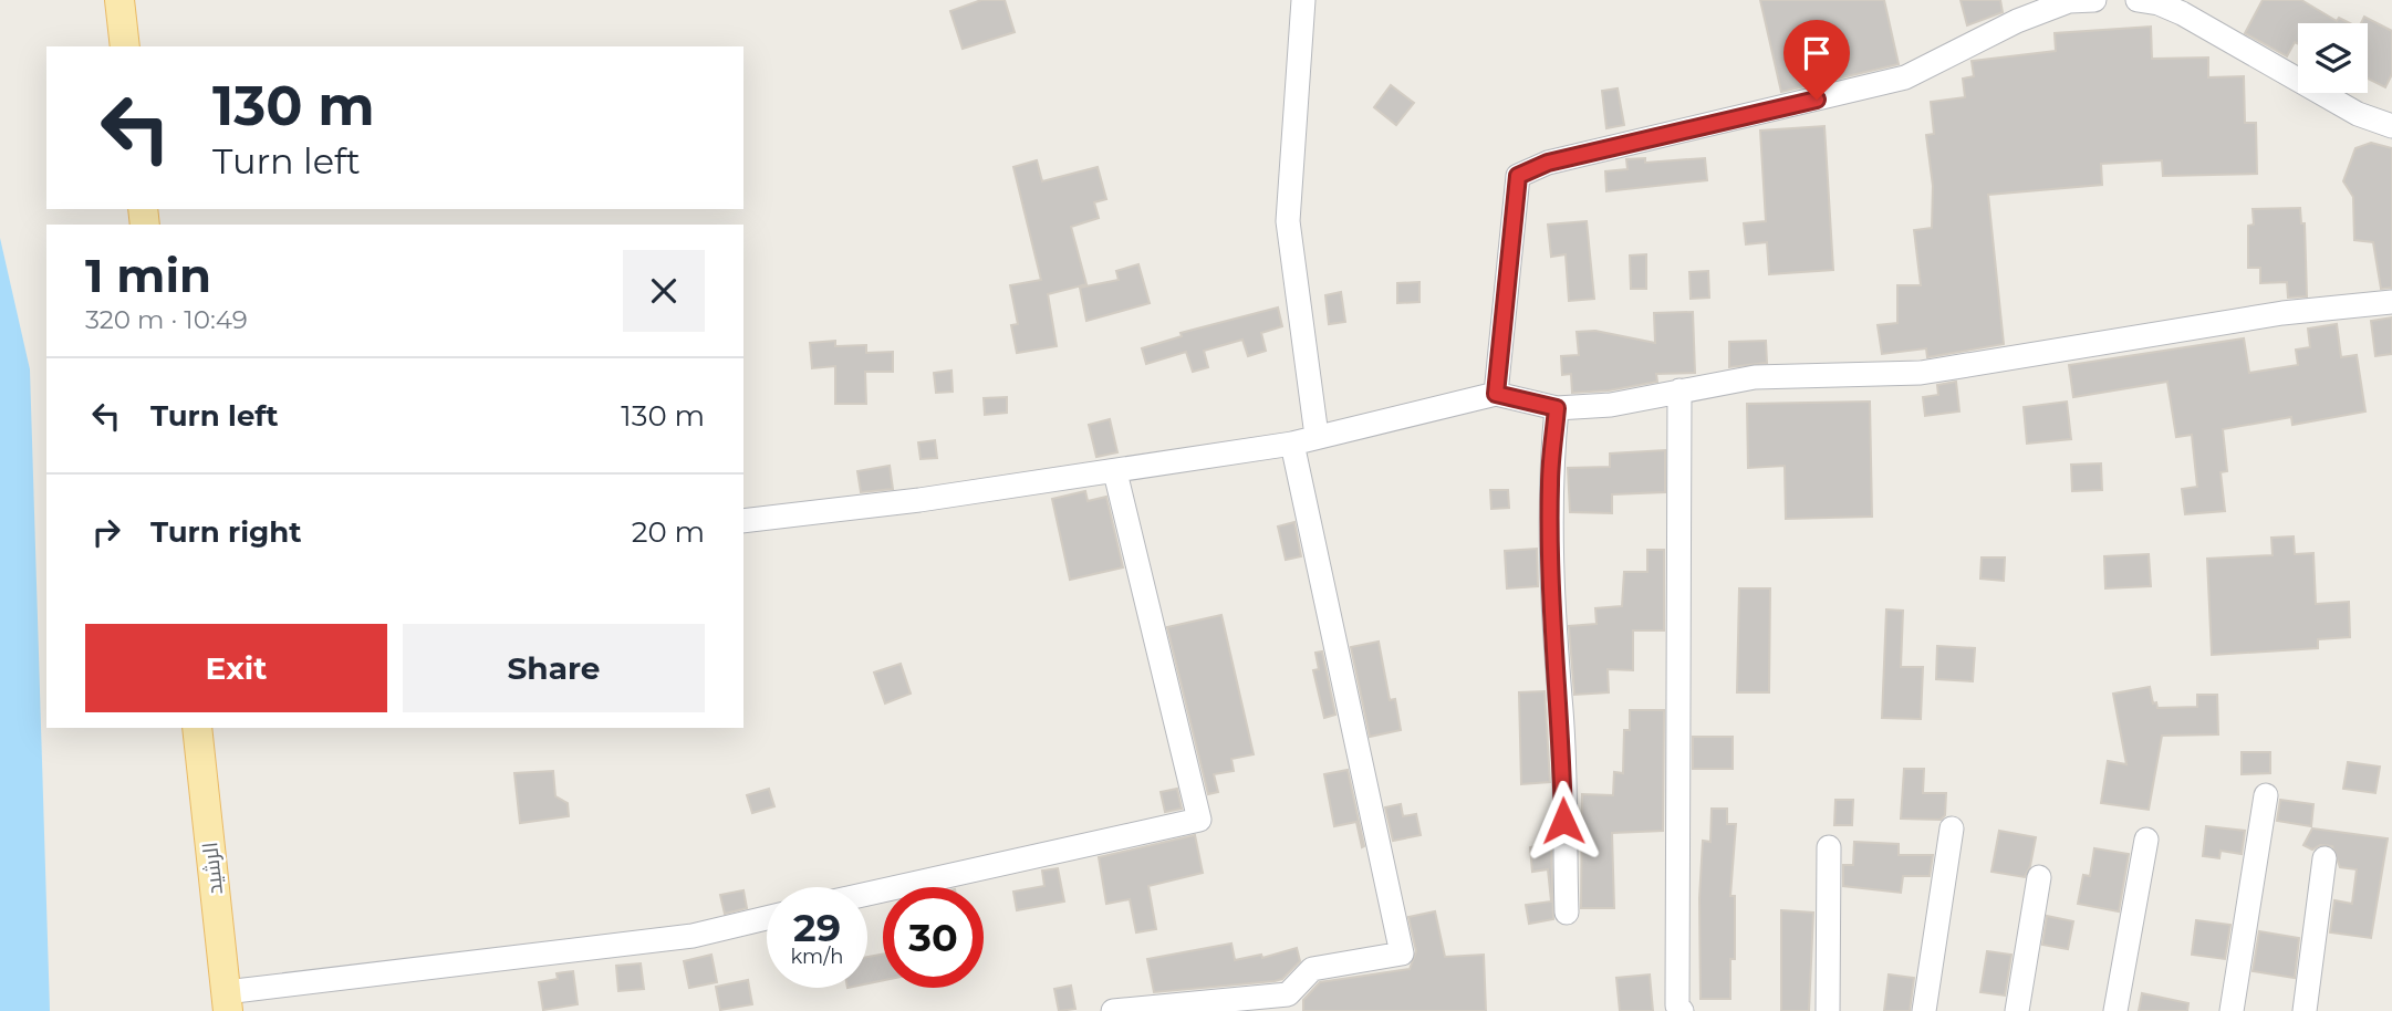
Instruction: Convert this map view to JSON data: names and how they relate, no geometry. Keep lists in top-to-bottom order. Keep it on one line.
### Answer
{"streets":{"main road":["الرشيد"]},"page":{"turn":["130 m","Turn left"],"heading":["1 min","320 m · 10:49"],"list":[{"name":"Turn left","value":"130 m"},{"name":"Turn right","value":"20 m"}],"buttons":["Exit","Share"],"speed":"29 km/h","limit":"30"}}
